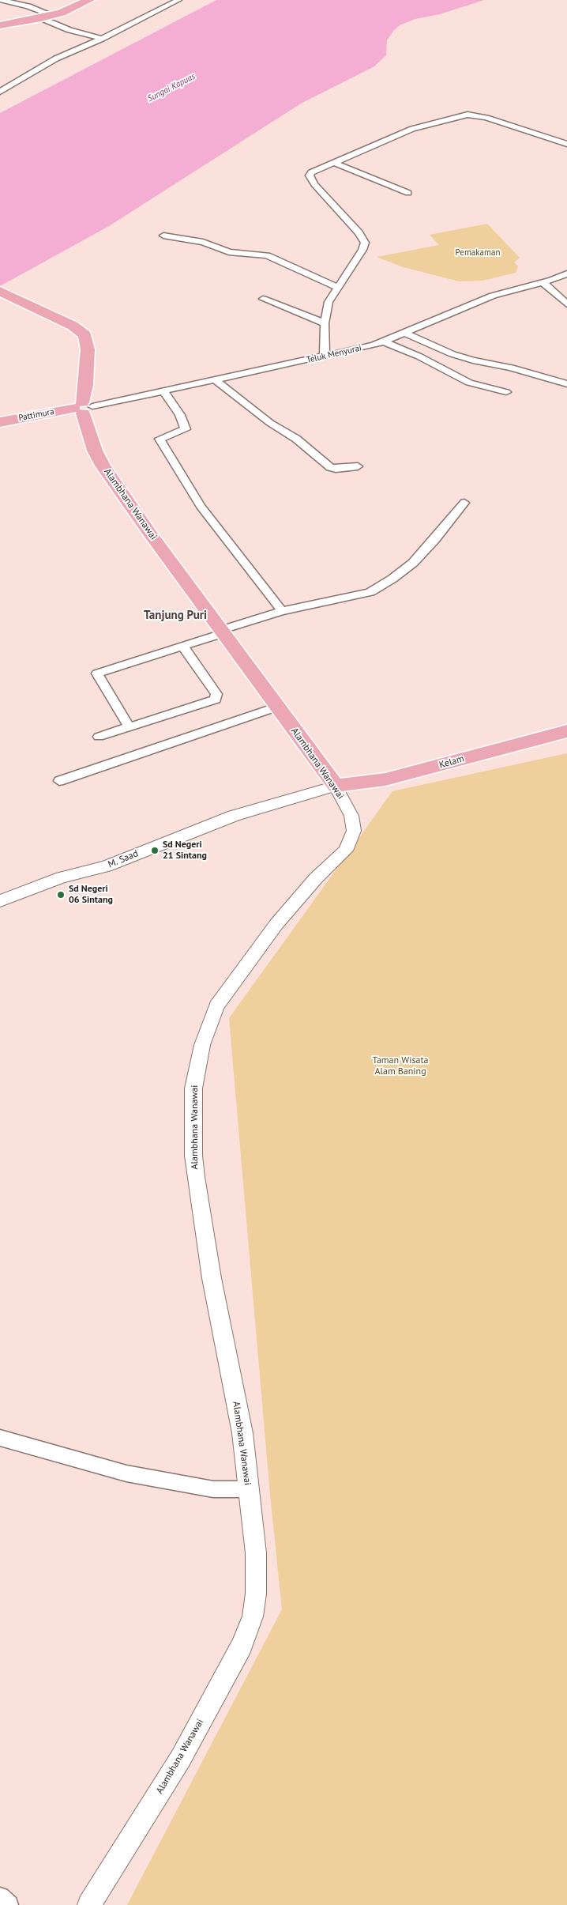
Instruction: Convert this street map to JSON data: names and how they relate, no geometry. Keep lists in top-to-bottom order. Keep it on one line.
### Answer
{"streets":{"main road":["Pattimura","Alambhana Wanawai","Kelam"],"street":["Teluk Menyurai","M. Saad"]},"crossings":[["Teluk Menyurai","Pattimura"],["Teluk Menyurai","Alambhana Wanawai"],["Pattimura","Alambhana Wanawai"],["Alambhana Wanawai","Kelam"],["Alambhana Wanawai","M. Saad"],["Kelam","M. Saad"]],"districts":["Tanjung Puri"],"water":["Sungai Kapuas"],"parks":["Pemakaman","Taman Wisata Alam Baning"],"places":["Sd Negeri 21 Sintang","Sd Negeri 06 Sintang"]}
